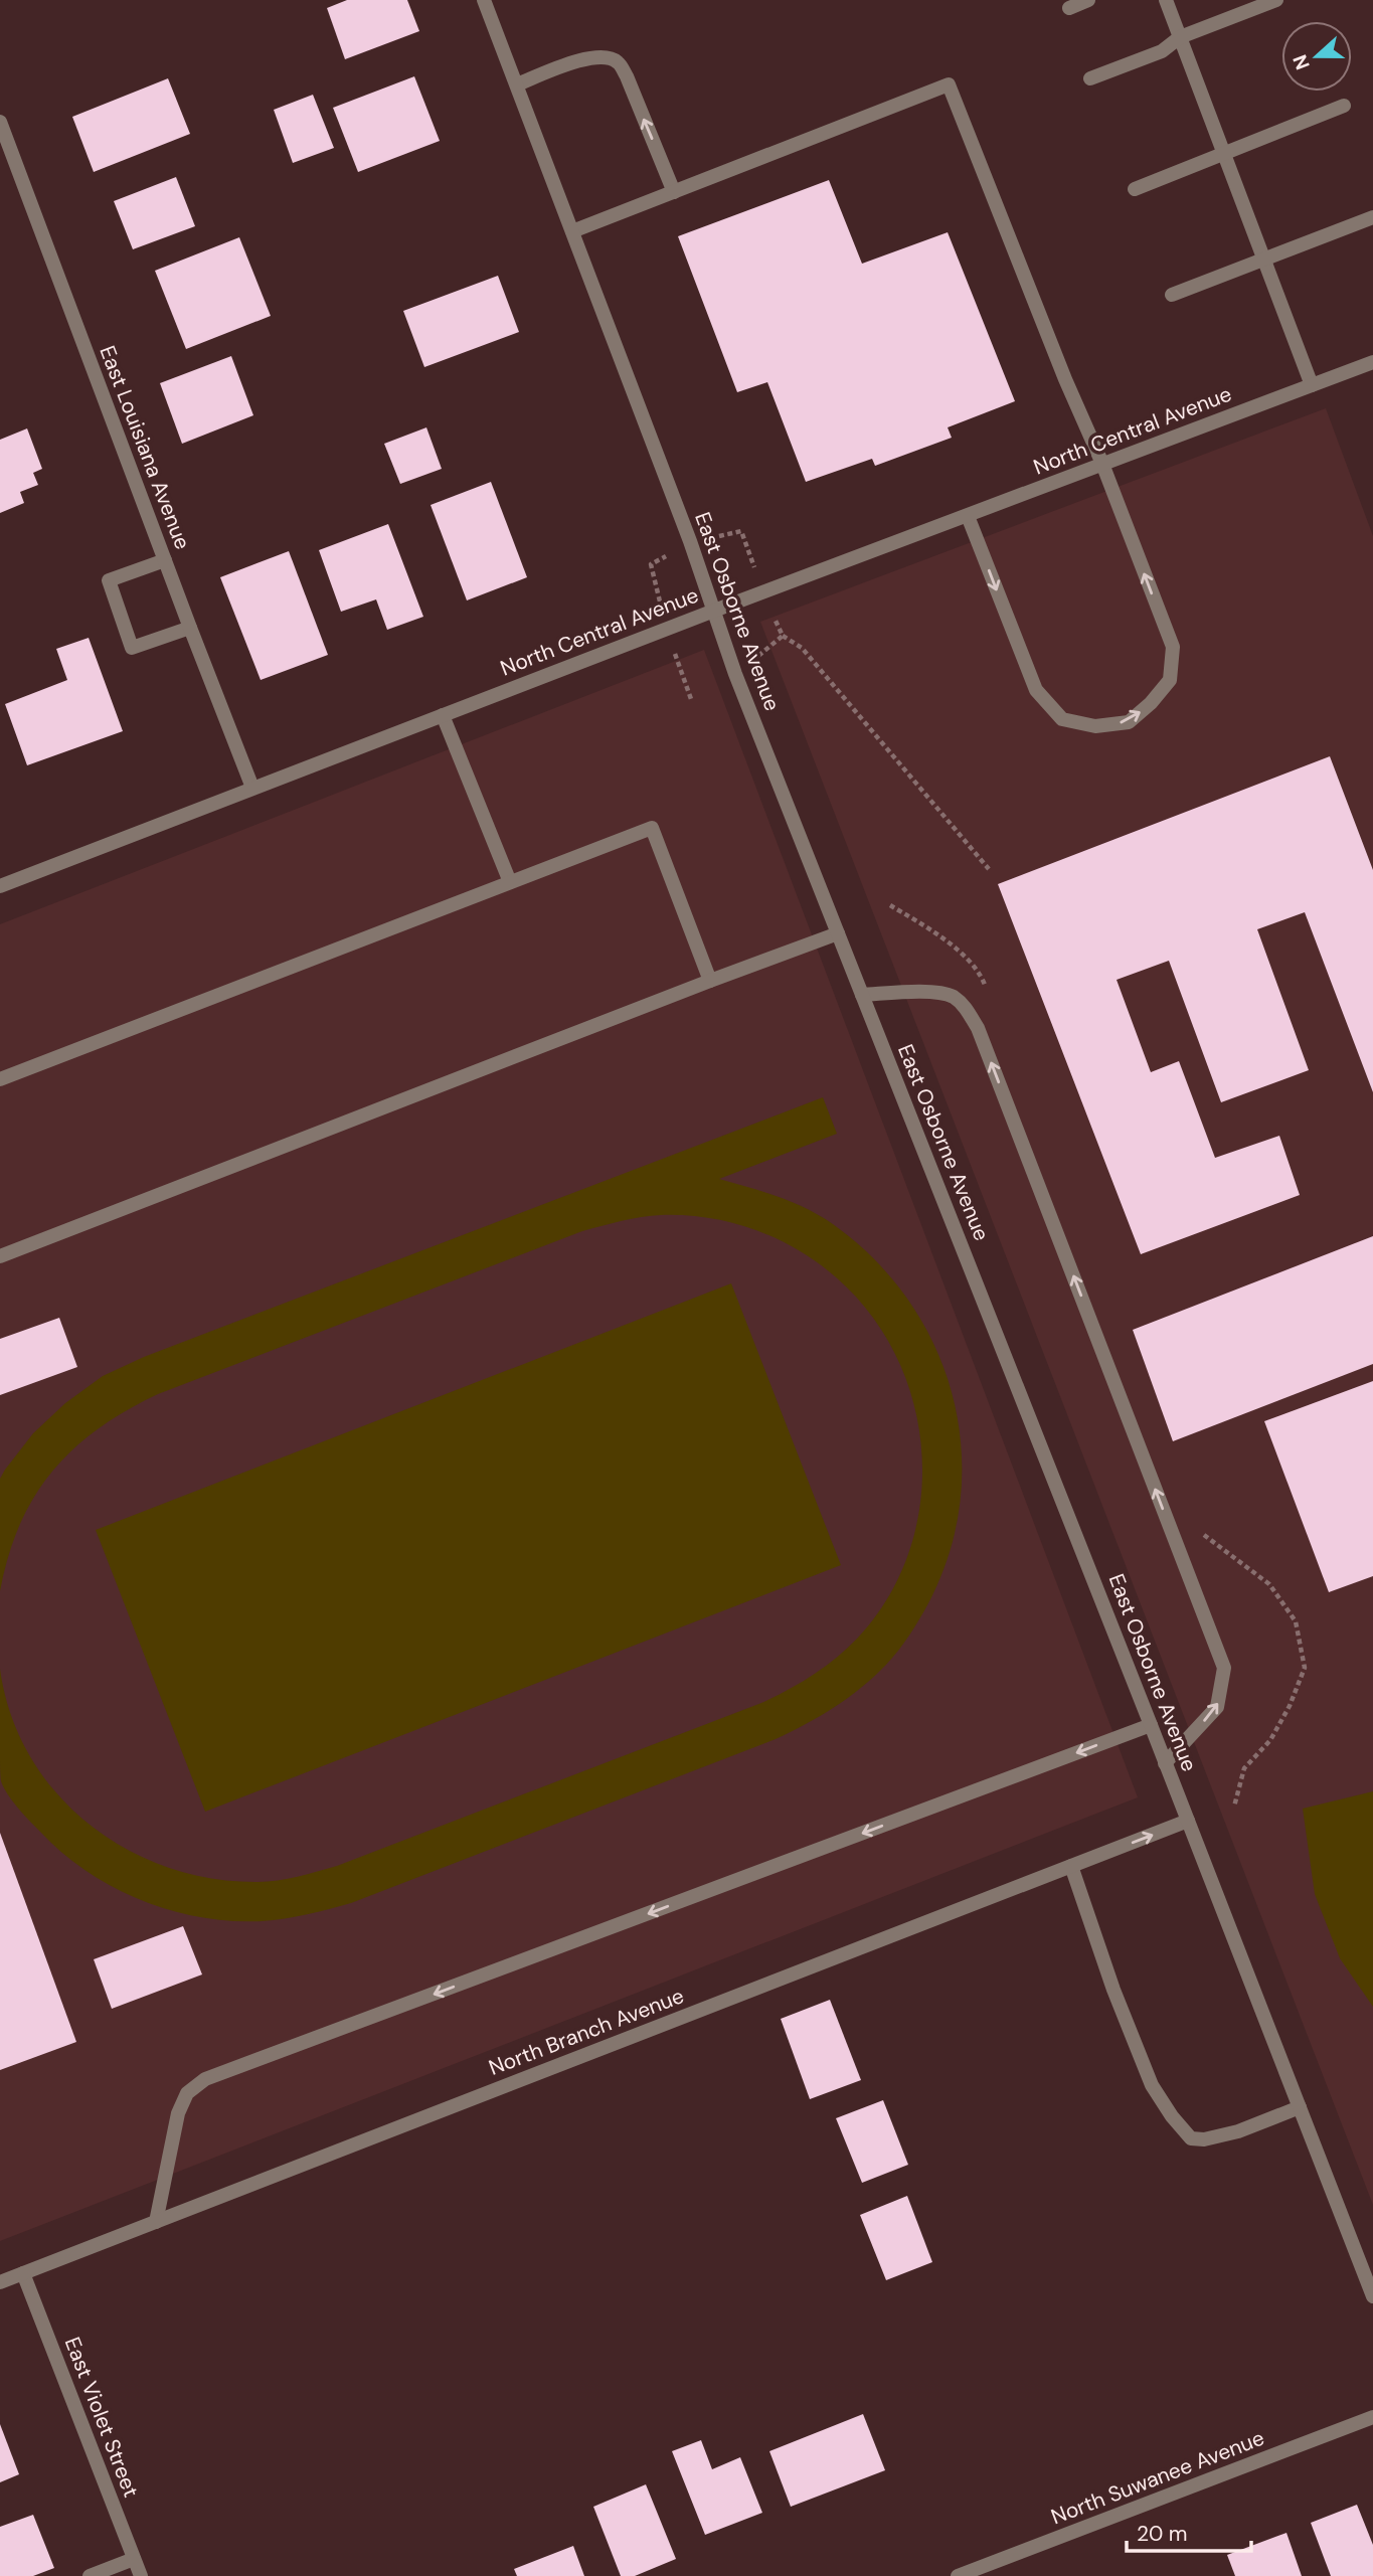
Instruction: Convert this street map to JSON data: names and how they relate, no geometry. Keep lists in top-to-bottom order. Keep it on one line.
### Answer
{"streets":{"street":["North Central Avenue","East Louisiana Avenue","East Osborne Avenue","North Branch Avenue","East Violet Street","North Suwanee Avenue"]},"crossings":[["North Central Avenue","East Louisiana Avenue"],["North Central Avenue","East Osborne Avenue"],["East Osborne Avenue","North Branch Avenue"],["North Branch Avenue","East Violet Street"]],"scale_bar":"20 m","north":"left"}
